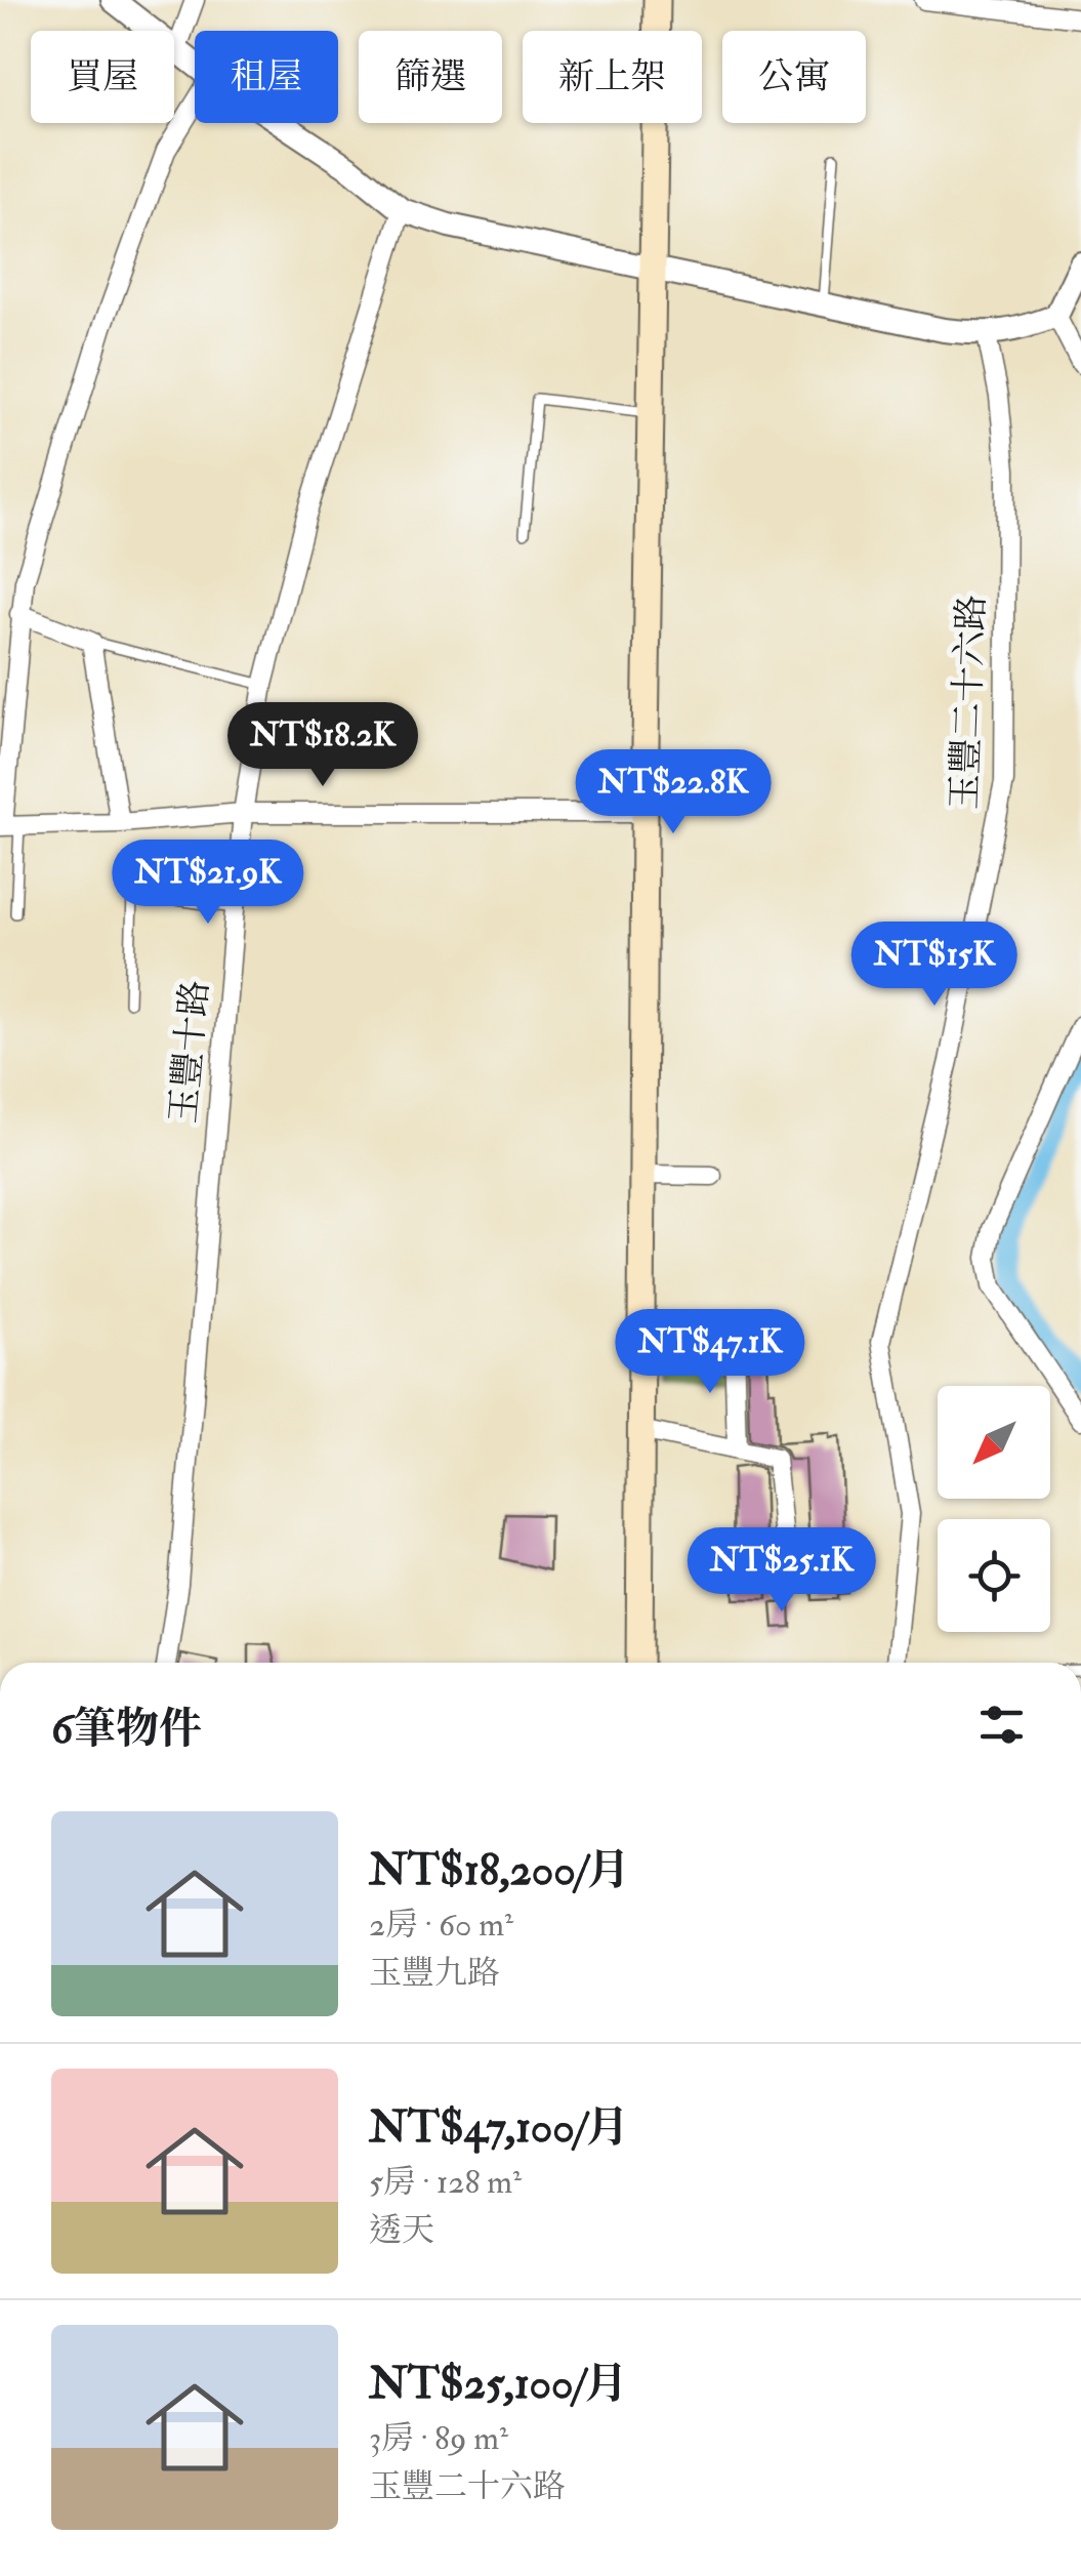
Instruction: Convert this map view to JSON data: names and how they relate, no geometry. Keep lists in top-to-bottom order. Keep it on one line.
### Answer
{"streets":{"street":["玉豐二十六路","玉豐十路"]},"north":"bottom left","page":{"chip":["買屋","租屋","篩選","新上架","公寓"],"price":["NT$18.2K","NT$22.8K","NT$21.9K","NT$15K","NT$47.1K","NT$25.1K"],"heading":"6筆物件","list":[{"name":"NT$18,200/月","note":"2房 · 60 m² · 玉豐九路"},{"name":"NT$47,100/月","note":"5房 · 128 m² · 透天"},{"name":"NT$25,100/月","note":"3房 · 89 m² · 玉豐二十六路"}]}}
